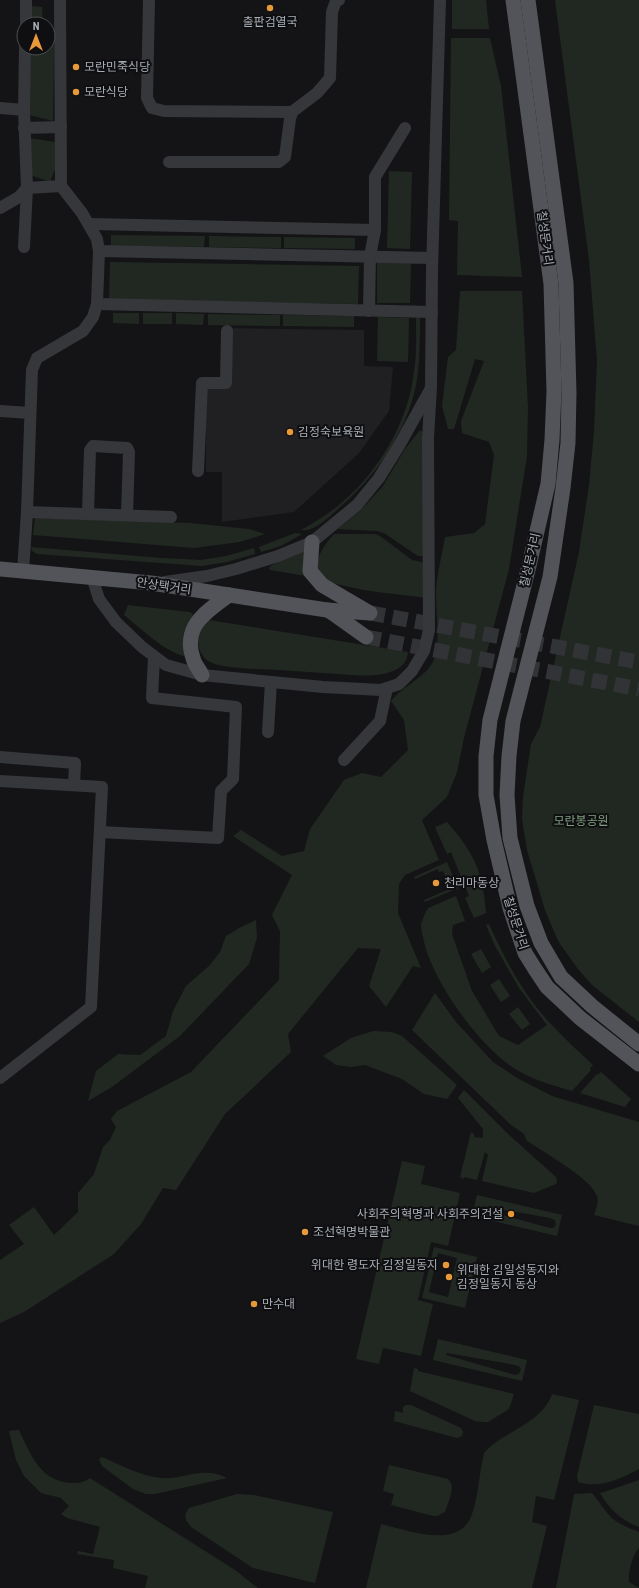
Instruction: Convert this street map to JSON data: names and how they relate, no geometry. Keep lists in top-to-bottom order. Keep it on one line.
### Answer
{"streets":{"main road":["칠성문거리","안상택거리"]},"parks":["모란봉공원"],"places":["출판검열국","모란민죽식당","모란식당","김정숙보육원","천리마동상","사회주의혁명과 사회주의건설","조선혁명박물관","위대한 령도자 김정일동지","위대한 김일성동지와 김정일동지 동상","만수대"],"north":"top"}
